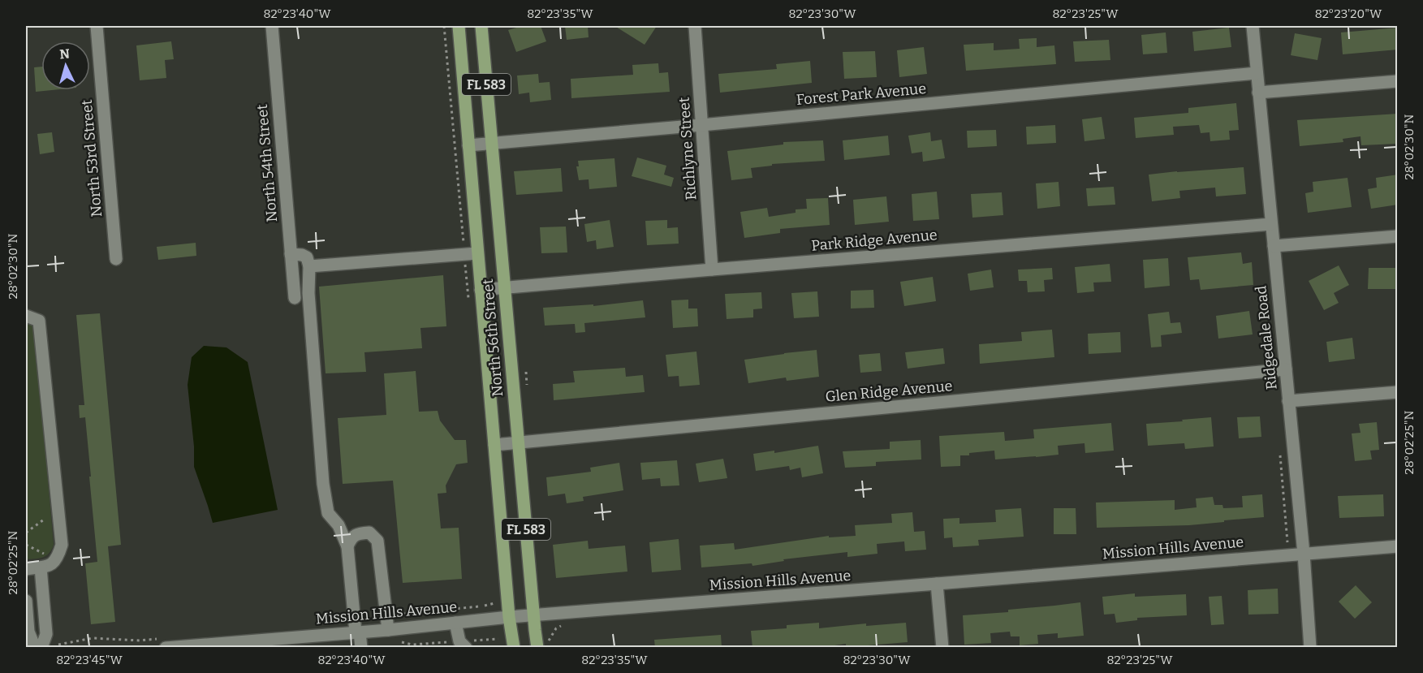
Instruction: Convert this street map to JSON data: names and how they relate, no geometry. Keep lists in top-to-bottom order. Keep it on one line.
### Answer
{"streets":{"main road":["FL 583","North 56th Street"],"street":["Forest Park Avenue","Richlyne Street","North 53rd Street","North 54th Street","Park Ridge Avenue","Ridgedale Road","Glen Ridge Avenue","Mission Hills Avenue"]},"crossings":[["Forest Park Avenue","Richlyne Street"],["Forest Park Avenue","North 56th Street"],["Forest Park Avenue","Ridgedale Road"],["Richlyne Street","Park Ridge Avenue"],["Park Ridge Avenue","North 56th Street"],["Park Ridge Avenue","Ridgedale Road"],["North 56th Street","Glen Ridge Avenue"],["North 56th Street","Mission Hills Avenue"],["Ridgedale Road","Glen Ridge Avenue"],["Ridgedale Road","Mission Hills Avenue"]],"north":"top","coordinates":["82°23'40\"W","82°23'35\"W","82°23'30\"W","82°23'25\"W","82°23'20\"W","28°02'30\"N","28°02'25\"N","82°23'45\"W"]}
